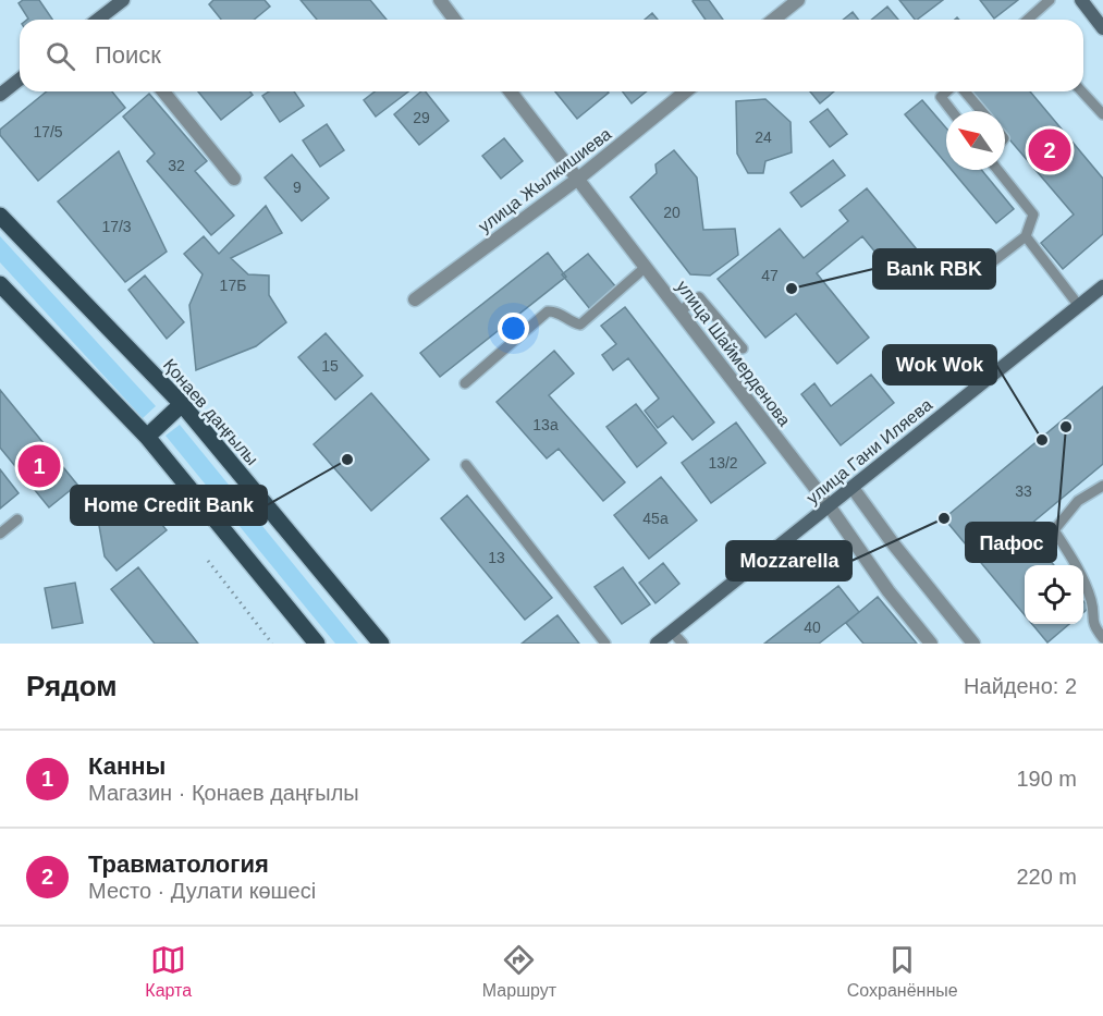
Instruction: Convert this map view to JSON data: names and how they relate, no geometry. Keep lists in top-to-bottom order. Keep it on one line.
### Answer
{"streets":{"main road":["Қонаев даңғылы"],"street":["улица Жылкишиева","улица Шаймерденова","улица Гани Иляева"]},"crossings":[["улица Жылкишиева","улица Шаймерденова"],["улица Шаймерденова","улица Гани Иляева"]],"places":["Bank RBK","Пафос","Wok Wok","Home Credit Bank","Mozzarella"],"house_numbers":["29","17/5","24","32","9","20","17/3","47","17Б","15","13а","13/2","33","45а","13","40"],"north":"top left","page":{"search":"Поиск","pins":["2","1"],"heading":["Рядом","Найдено: 2"],"list":[{"mark":"1","name":"Канны","note":"Магазин · Қонаев даңғылы","value":"190 m"},{"mark":"2","name":"Травматология","note":"Место · Дулати көшесі","value":"220 m"}],"nav":["Карта","Маршрут","Сохранённые"]}}
